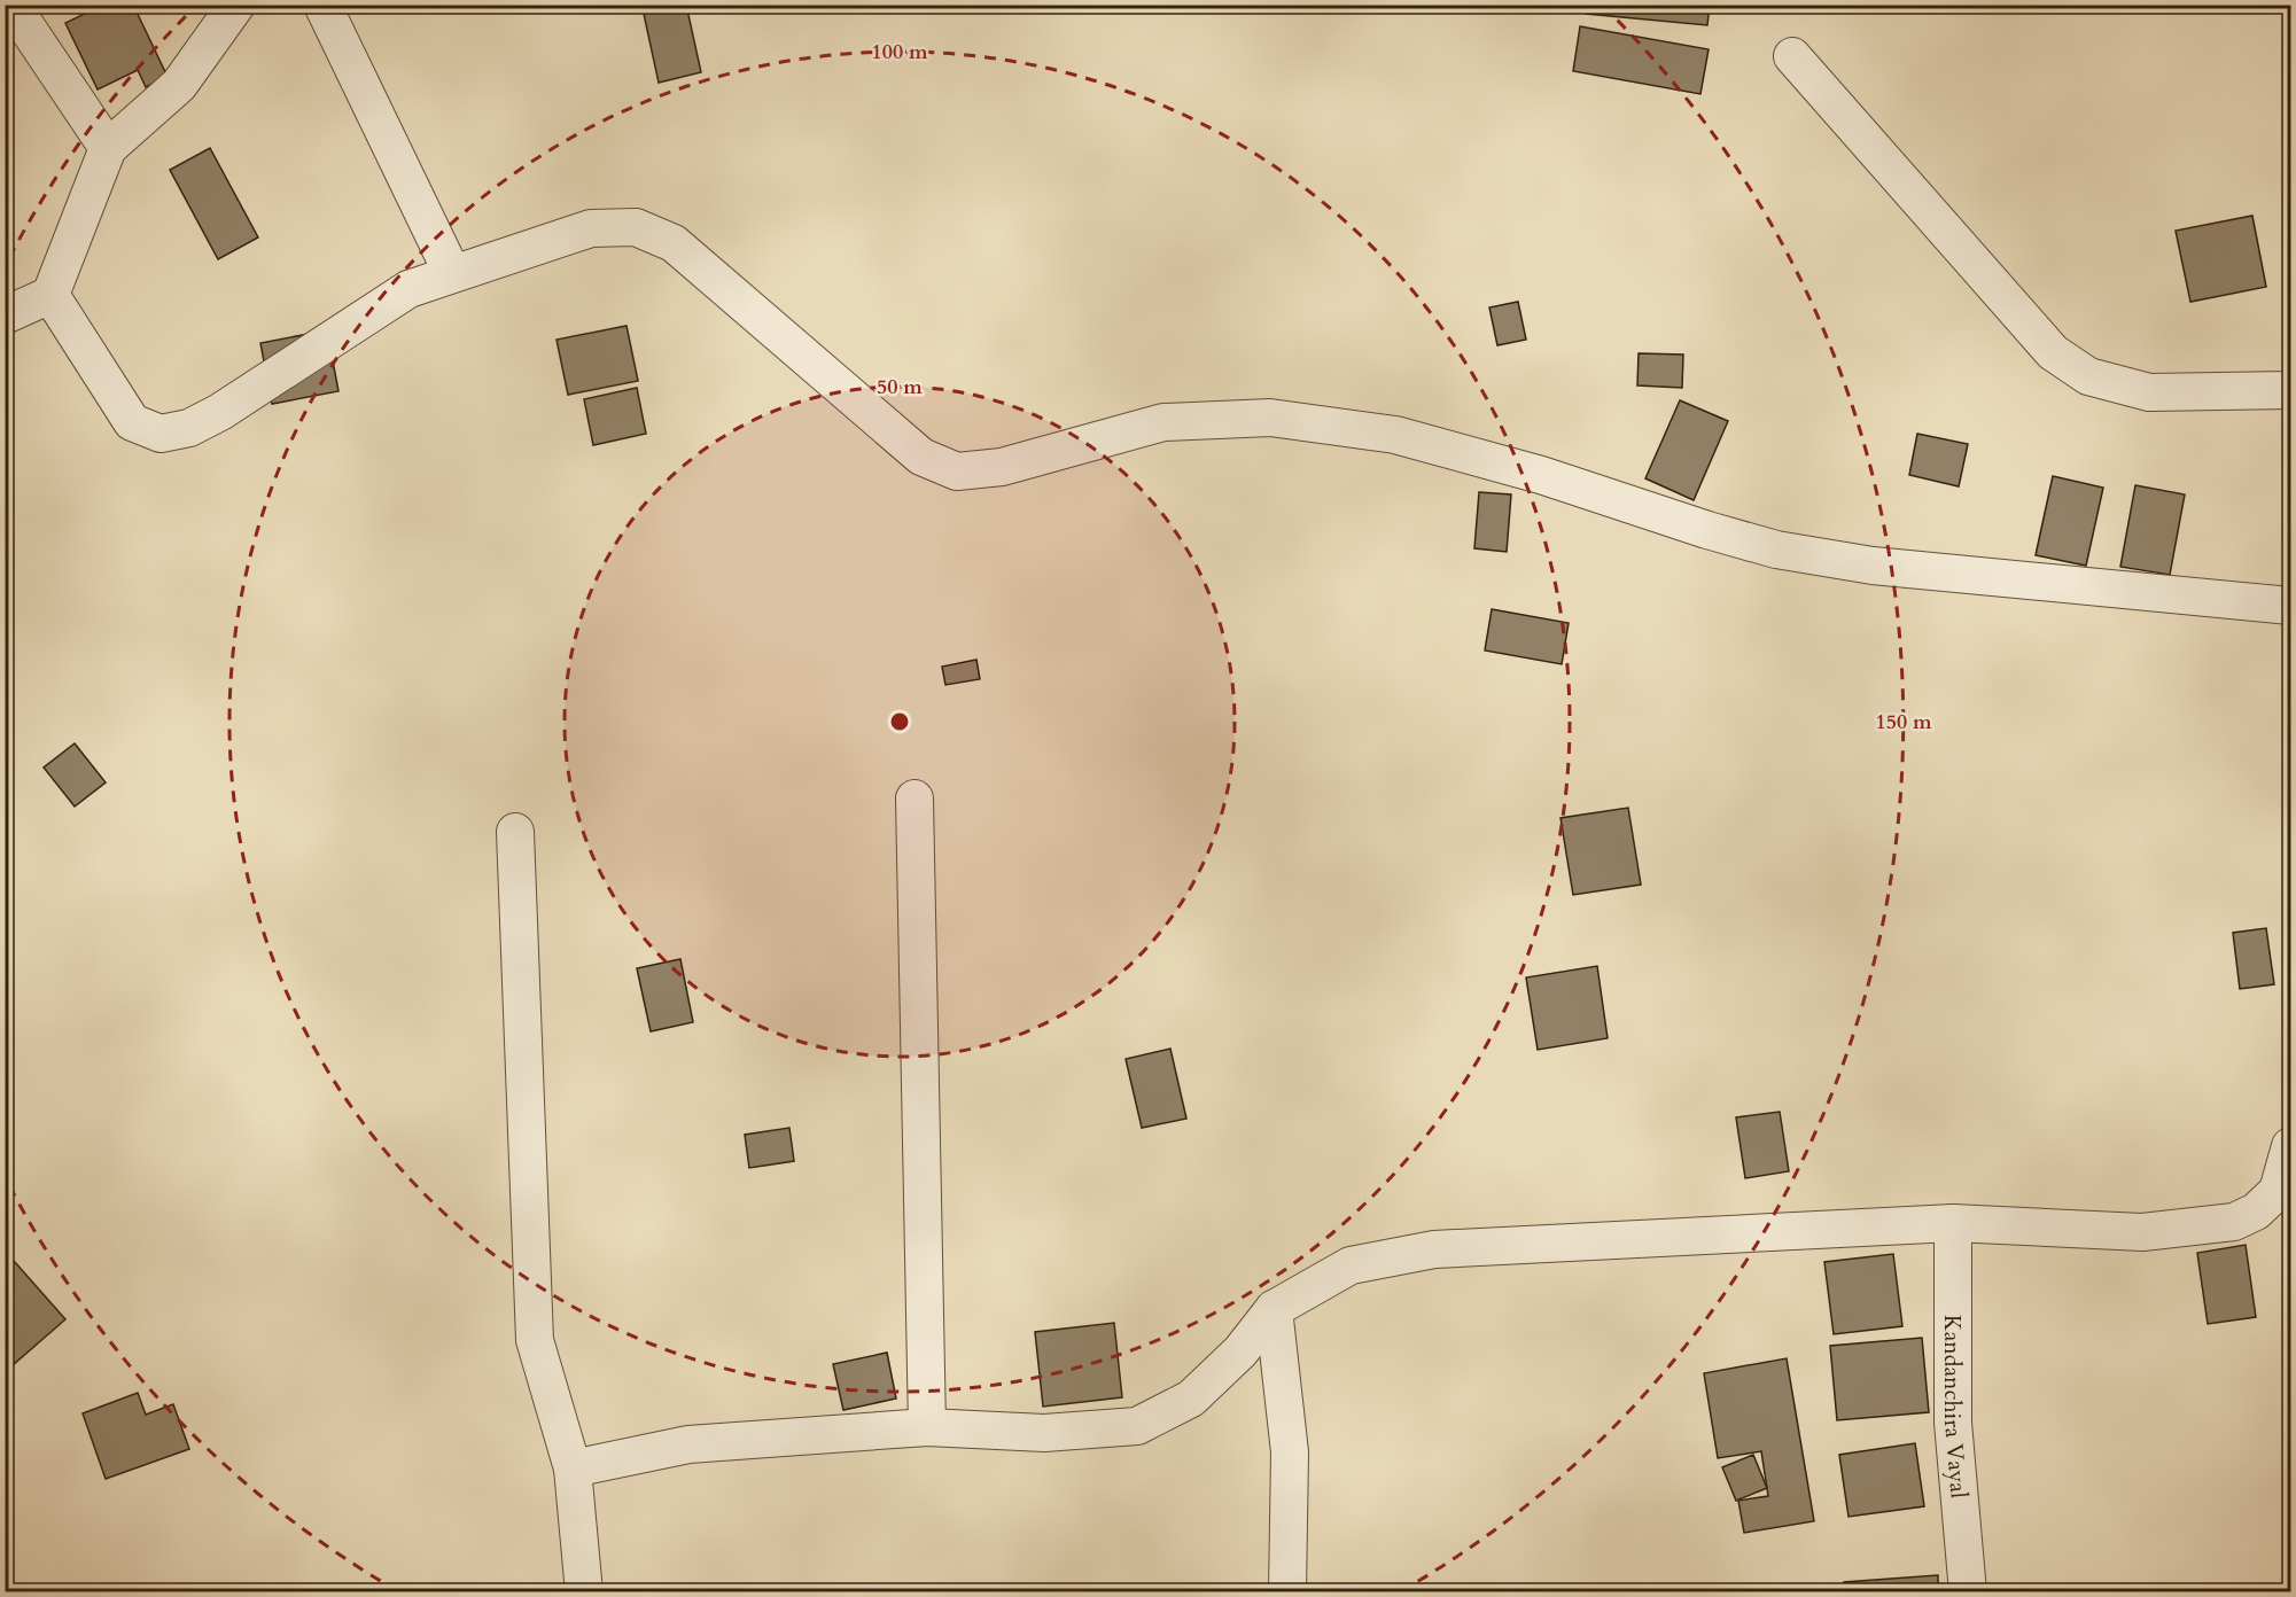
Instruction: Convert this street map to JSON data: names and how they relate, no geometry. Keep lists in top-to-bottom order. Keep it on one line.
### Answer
{"streets":{"street":["Kandanchira Vayal"]},"rings":["100 m","50 m","150 m"]}
